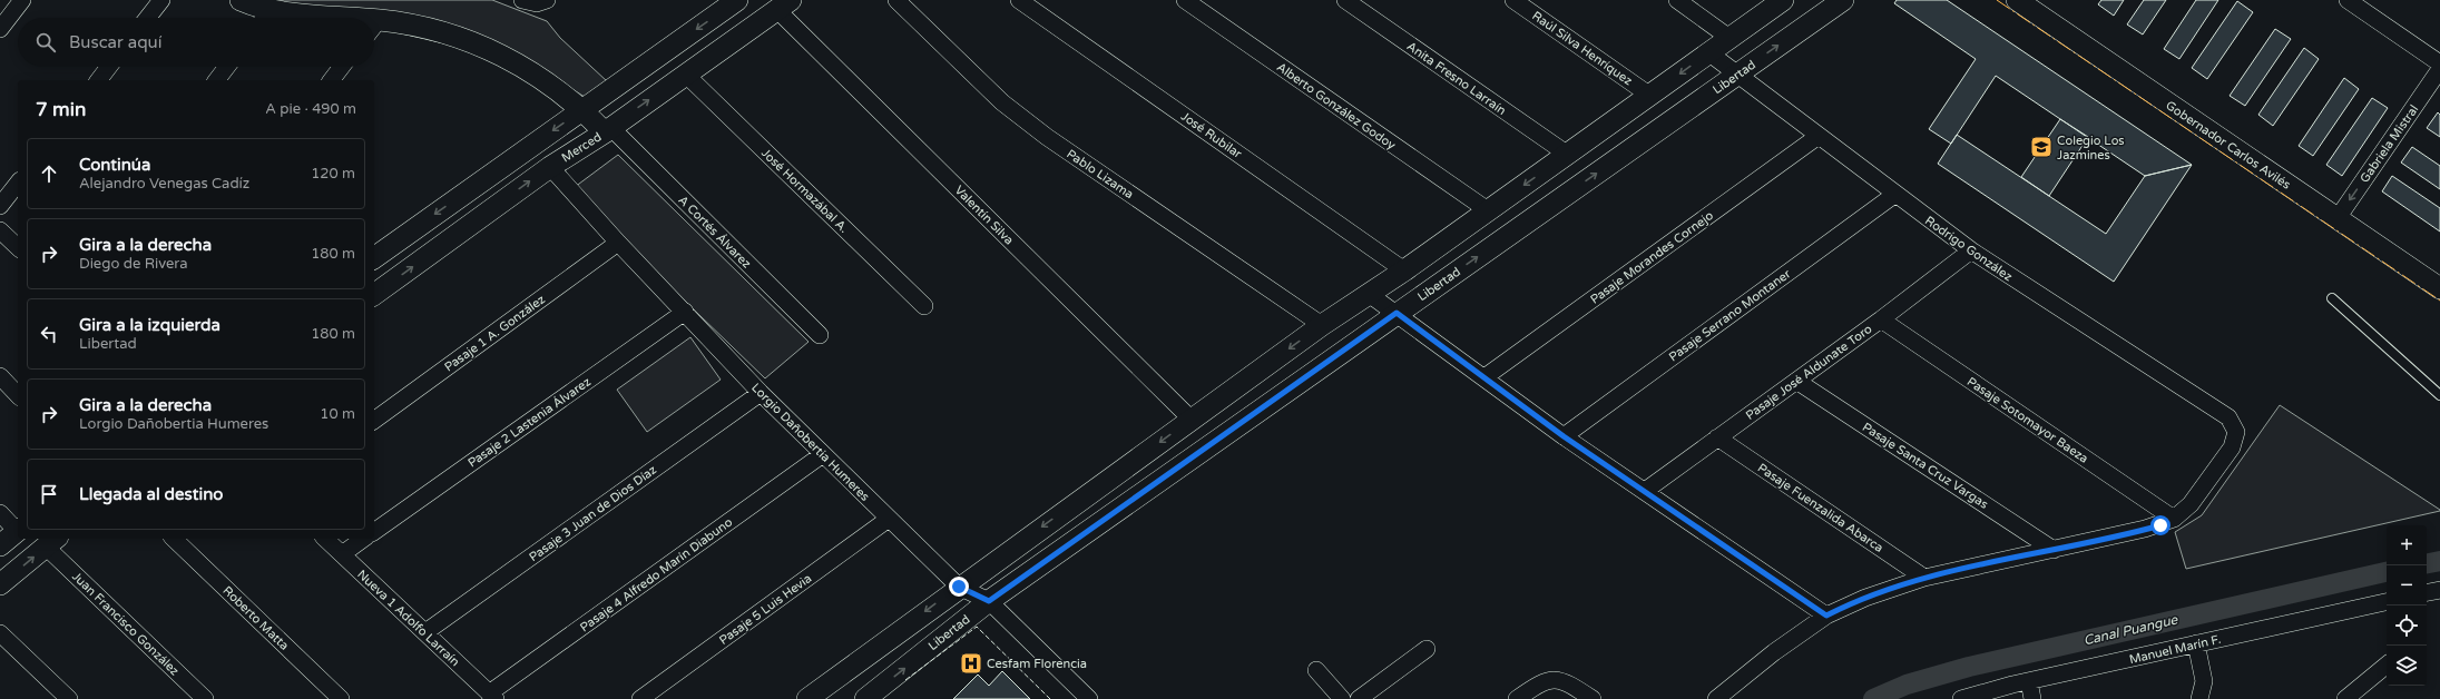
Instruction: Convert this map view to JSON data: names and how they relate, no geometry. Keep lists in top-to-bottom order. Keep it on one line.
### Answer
{"streets":{"street":["Raúl Silva Henríquez","Libertad","Anita Fresno Larraín","Alberto González Godoy","José Rubilar","Gabriela Mistral","Gobernador Carlos Avilés","Merced","Pablo Lizama","José Hormazábal A.","Valentín Silva","A Cortés Álvarez","Rodrigo González","Pasaje Morandes Cornejo","Pasaje Serrano Montaner","Pasaje 1 A. González","Pasaje José Aldunate Toro","Pasaje Sotomayor Baeza","Pasaje 2 Lastenia Álvarez","Lorgio Dañobertia Humeres","Pasaje Santa Cruz Vargas","Pasaje Fuenzalida Abarca","Pasaje 3 Juan de Dios Díaz","Pasaje 4 Alfredo Marín Diabuno","Pasaje 5 Luis Hevia","Roberto Matta","Nueva 1 Adolfo Larraín","Juan Francisco González","Manuel Marín F."]},"crossings":[["Libertad","Rodrigo González"],["Libertad","Lorgio Dañobertia Humeres"],["Gabriela Mistral","Gobernador Carlos Avilés"],["Merced","José Hormazábal A."],["Merced","Valentín Silva"],["Merced","A Cortés Álvarez"],["Merced","Lorgio Dañobertia Humeres"],["Rodrigo González","Pasaje Morandes Cornejo"],["Rodrigo González","Pasaje Serrano Montaner"],["Rodrigo González","Pasaje José Aldunate Toro"],["Rodrigo González","Pasaje Sotomayor Baeza"],["Pasaje 1 A. González","Lorgio Dañobertia Humeres"],["Pasaje José Aldunate Toro","Pasaje Sotomayor Baeza"],["Pasaje José Aldunate Toro","Pasaje Santa Cruz Vargas"],["Pasaje José Aldunate Toro","Pasaje Fuenzalida Abarca"],["Pasaje 2 Lastenia Álvarez","Lorgio Dañobertia Humeres"],["Lorgio Dañobertia Humeres","Pasaje 3 Juan de Dios Díaz"],["Lorgio Dañobertia Humeres","Pasaje 4 Alfredo Marín Diabuno"],["Lorgio Dañobertia Humeres","Pasaje 5 Luis Hevia"],["Pasaje 3 Juan de Dios Díaz","Nueva 1 Adolfo Larraín"],["Pasaje 4 Alfredo Marín Diabuno","Nueva 1 Adolfo Larraín"]],"one_way":["Gabriela Mistral"],"water":["Canal Puangue"],"places":{"school or university":["Colegio Los Jazmines"],"hospital":["Cesfam Florencia"]},"page":{"search":"Buscar aquí","heading":["7 min","A pie · 490 m"],"list":[["Continúa","Alejandro Venegas Cadíz","120 m"],["Gira a la derecha","Diego de Rivera","180 m"],["Gira a la izquierda","Libertad","180 m"],["Gira a la derecha","Lorgio Dañobertia Humeres","10 m"],"Llegada al destino"],"map_buttons":["+","−"]}}
